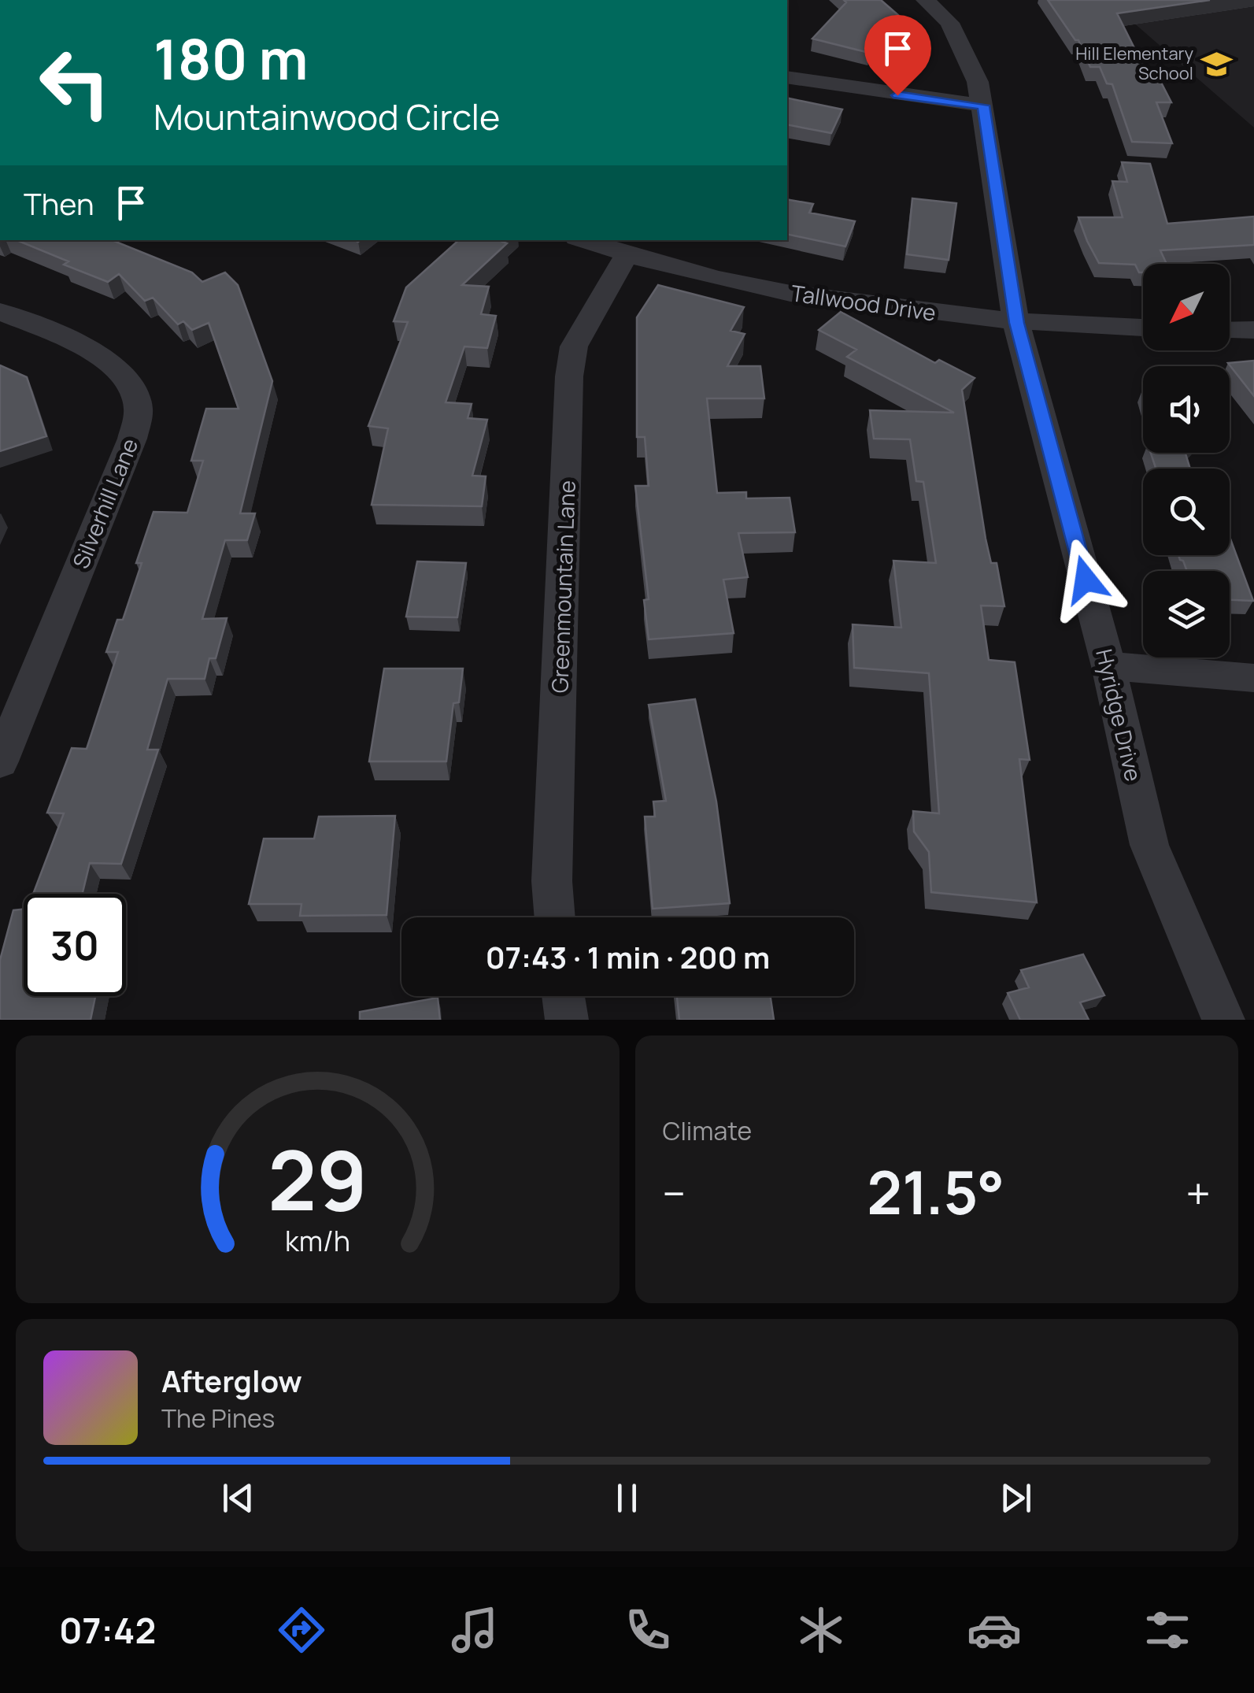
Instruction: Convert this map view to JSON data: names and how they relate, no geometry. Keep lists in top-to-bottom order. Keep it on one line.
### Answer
{"streets":{"street":["Tallwood Drive","Silverhill Lane","Greenmountain Lane","Hyridge Drive"]},"crossings":[["Tallwood Drive","Greenmountain Lane"],["Tallwood Drive","Hyridge Drive"]],"places":{"school or university":["Hill Elementary School"]},"north":"bottom left","page":{"turn":["180 m","Mountainwood Circle"],"then":"Then","limit":"30","trip":"07:43 · 1 min · 200 m","tile":"Climate","heat":["−","21.5°","+"],"song":["Afterglow","The Pines"],"tabs":"07:42","gauge":["29","km/h"]}}
